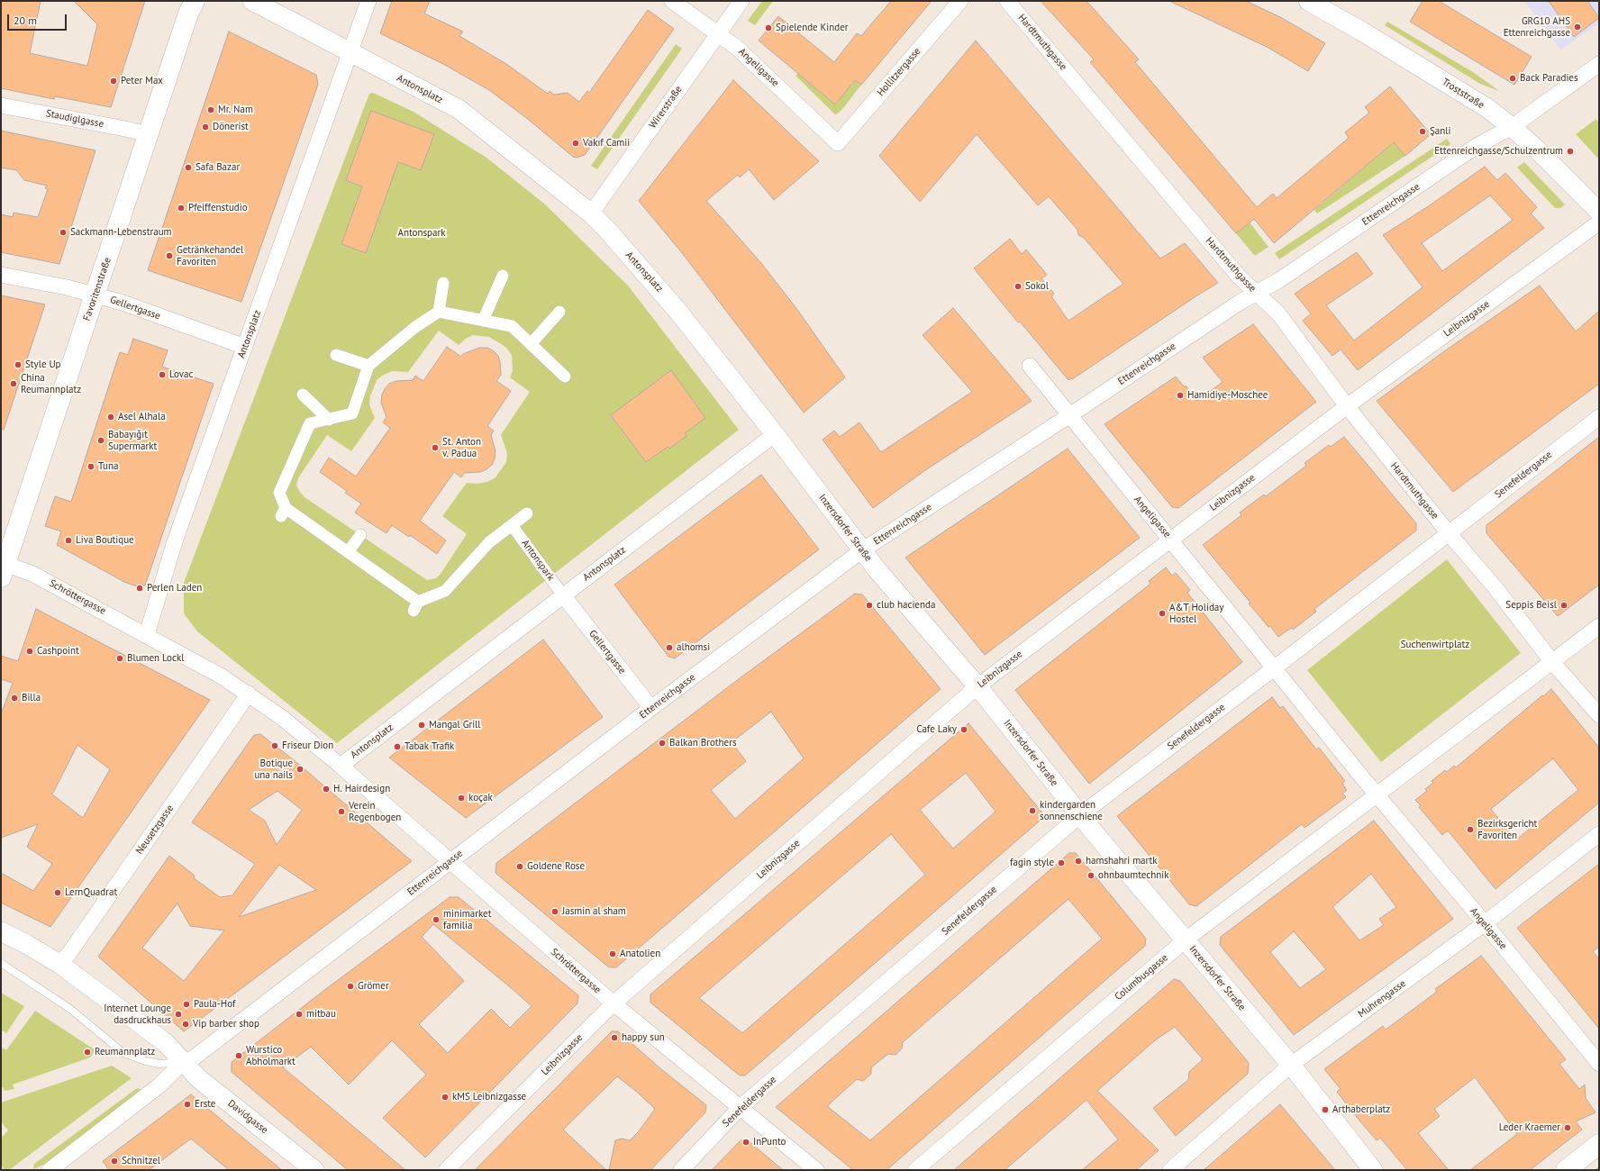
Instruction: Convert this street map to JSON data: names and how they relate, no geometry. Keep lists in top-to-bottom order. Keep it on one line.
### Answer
{"streets":{"main road":["Favoritenstraße"],"street":["Hardtmuthgasse","Angeligasse","Hollitzergasse","Antonsplatz","Troststraße","Wirerstraße","Staudiglgasse","Ettenreichgasse","Gellertgasse","Leibnizgasse","Senefeldergasse","Inzersdorfer Straße","Antonspark","Schröttergasse","Neusetzgasse","Columbusgasse","Muhrengasse","Davidgasse"]},"crossings":[["Hardtmuthgasse","Ettenreichgasse"],["Hardtmuthgasse","Leibnizgasse"],["Hardtmuthgasse","Senefeldergasse"],["Angeligasse","Hollitzergasse"],["Angeligasse","Wirerstraße"],["Angeligasse","Ettenreichgasse"],["Angeligasse","Leibnizgasse"],["Angeligasse","Senefeldergasse"],["Angeligasse","Columbusgasse"],["Angeligasse","Muhrengasse"],["Antonsplatz","Wirerstraße"],["Antonsplatz","Gellertgasse"],["Antonsplatz","Inzersdorfer Straße"],["Antonsplatz","Antonspark"],["Antonsplatz","Schröttergasse"],["Antonsplatz","Neusetzgasse"],["Troststraße","Ettenreichgasse"],["Staudiglgasse","Favoritenstraße"],["Ettenreichgasse","Gellertgasse"],["Ettenreichgasse","Inzersdorfer Straße"],["Ettenreichgasse","Schröttergasse"],["Ettenreichgasse","Davidgasse"],["Favoritenstraße","Gellertgasse"],["Favoritenstraße","Schröttergasse"],["Gellertgasse","Antonspark"],["Leibnizgasse","Inzersdorfer Straße"],["Leibnizgasse","Schröttergasse"],["Senefeldergasse","Inzersdorfer Straße"],["Senefeldergasse","Schröttergasse"],["Inzersdorfer Straße","Columbusgasse"],["Inzersdorfer Straße","Muhrengasse"]],"parks":["Antonspark","Suchenwirtplatz"],"places":["GRG10 AHS Ettenreichgasse","Spielende Kinder","Back Paradies","Peter Max","Mr. Nam","Dönerist","Şanli","Vakıf Camii","Ettenreichgasse/Schulzentrum","Safa Bazar","Pfeiffenstudio","Sackmann-Lebenstraum","Getränkehandel Favoriten","Sokol","Style Up","Lovac","China Reumannplatz","Hamidiye-Moschee","Asel Alhala","Babayığıt Supermarkt","St. Anton v. Padua","Tuna","Liva Boutique","Perlen Laden","club hacienda","Seppis Beisl","A&T Holiday Hostel","alhomsi","Cashpoint","Blumen Lockl","Billa","Mangal Grill","Cafe Laky","Balkan Brothers","Friseur Dion","Tabak Trafik","Botique una nails","H. Hairdesign","koçak","kindergarden sonnenschiene","Verein Regenbogen","Bezirksgericht Favoriten","hamshahri martk","fagin style","Goldene Rose","ohnbaumtechnik","LernQuadrat","Jasmin al sham","minimarket familia","Anatolien","Grömer","Paula-Hof","Internet Lounge dasdruckhaus","mitbau","Vip barber shop","happy sun","Reumannplatz","Wurstico Abholmarkt","kMS Leibnizgasse","Erste","Arthaberplatz","Leder Kraemer","InPunto","Schnitzel"],"scale_bar":"20 m"}
